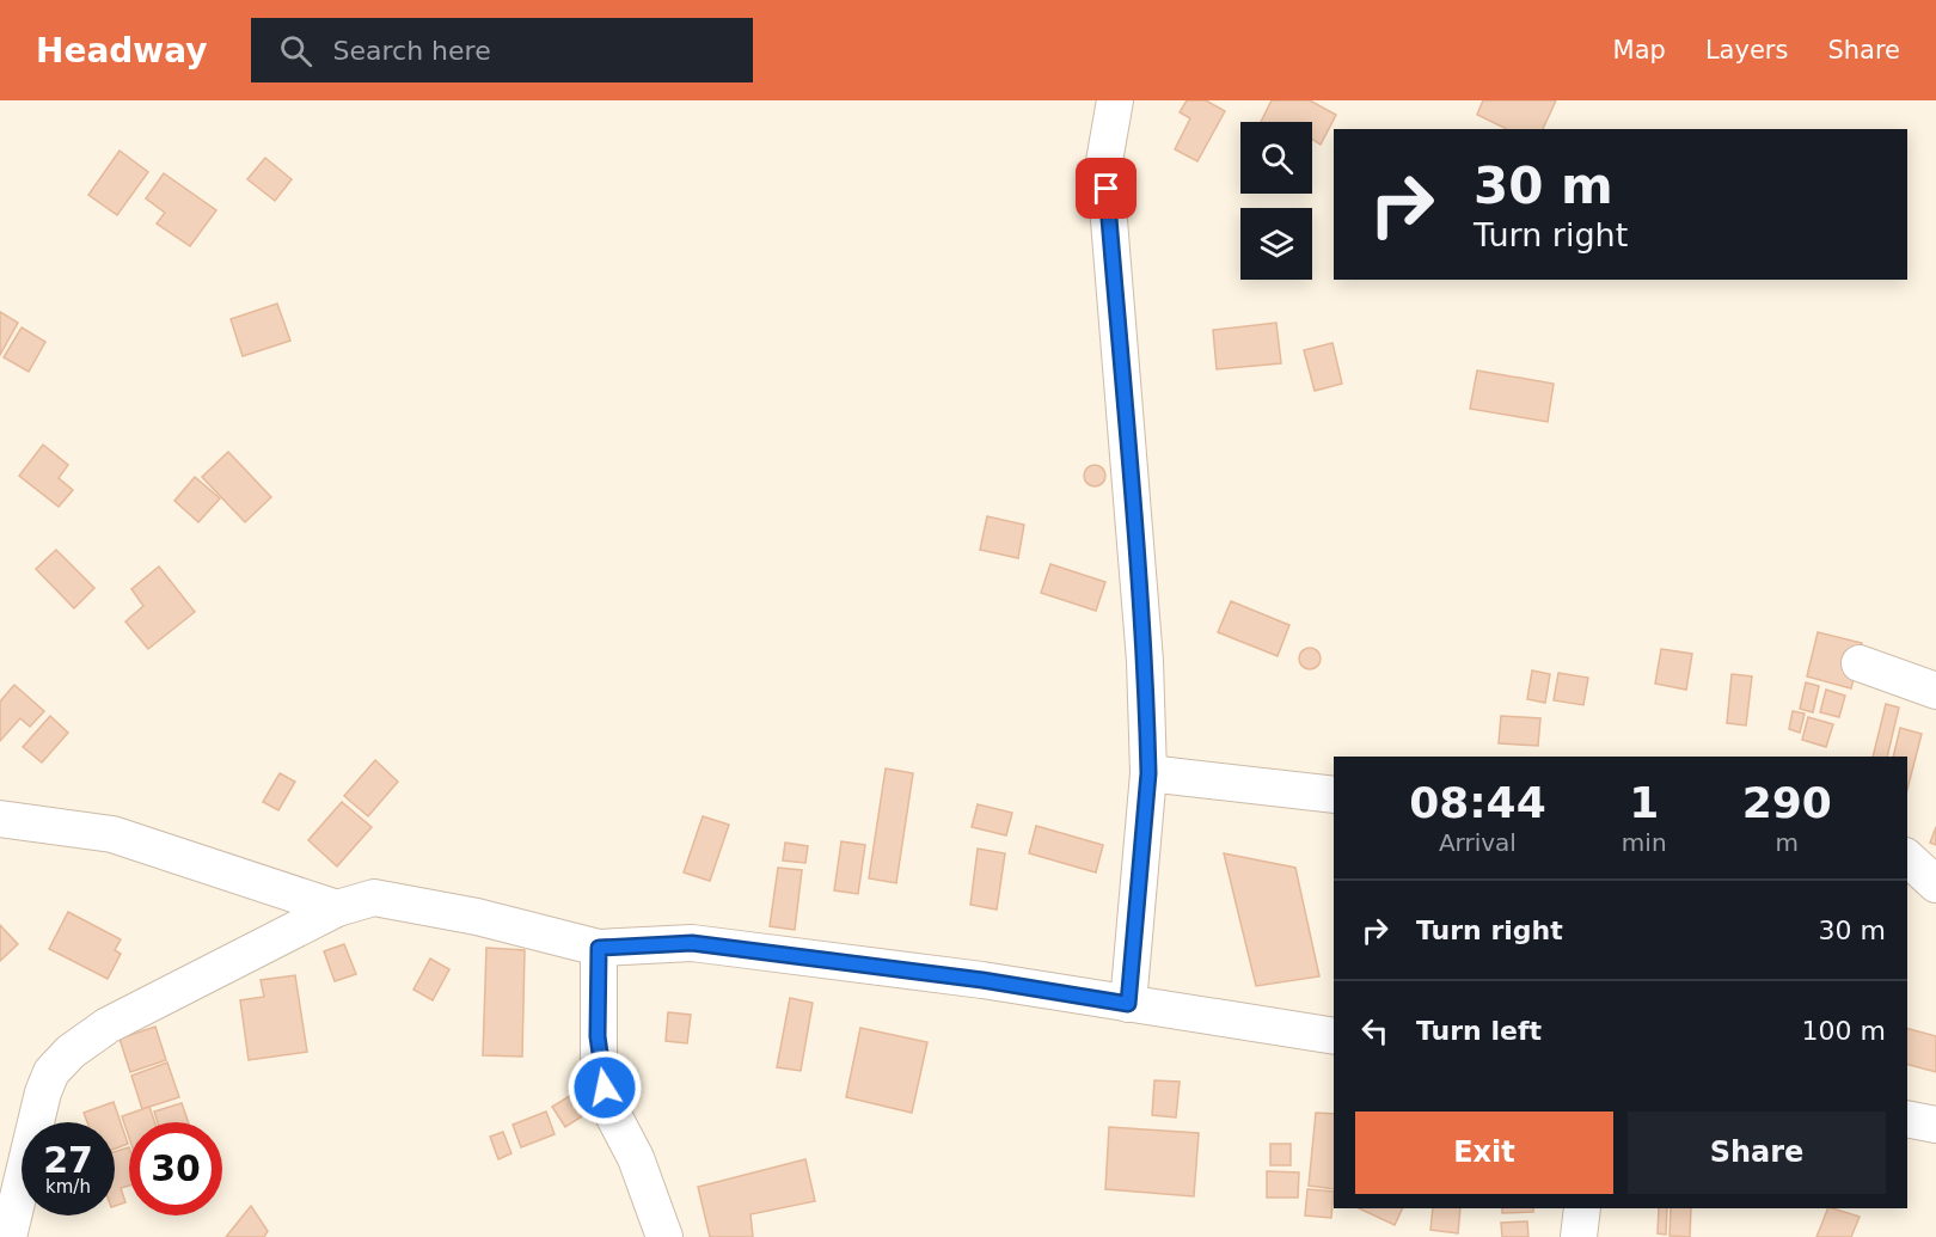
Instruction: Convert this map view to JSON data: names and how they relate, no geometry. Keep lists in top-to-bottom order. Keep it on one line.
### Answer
{"page":{"header":"Headway","search":"Search here","nav":["Map","Layers","Share"],"turn":["30 m","Turn right"],"eta":["08:44","Arrival","1","min","290","m"],"list":[{"name":"Turn right","value":"30 m"},{"name":"Turn left","value":"100 m"}],"buttons":["Exit","Share"],"speed":"27 km/h","limit":"30"}}
